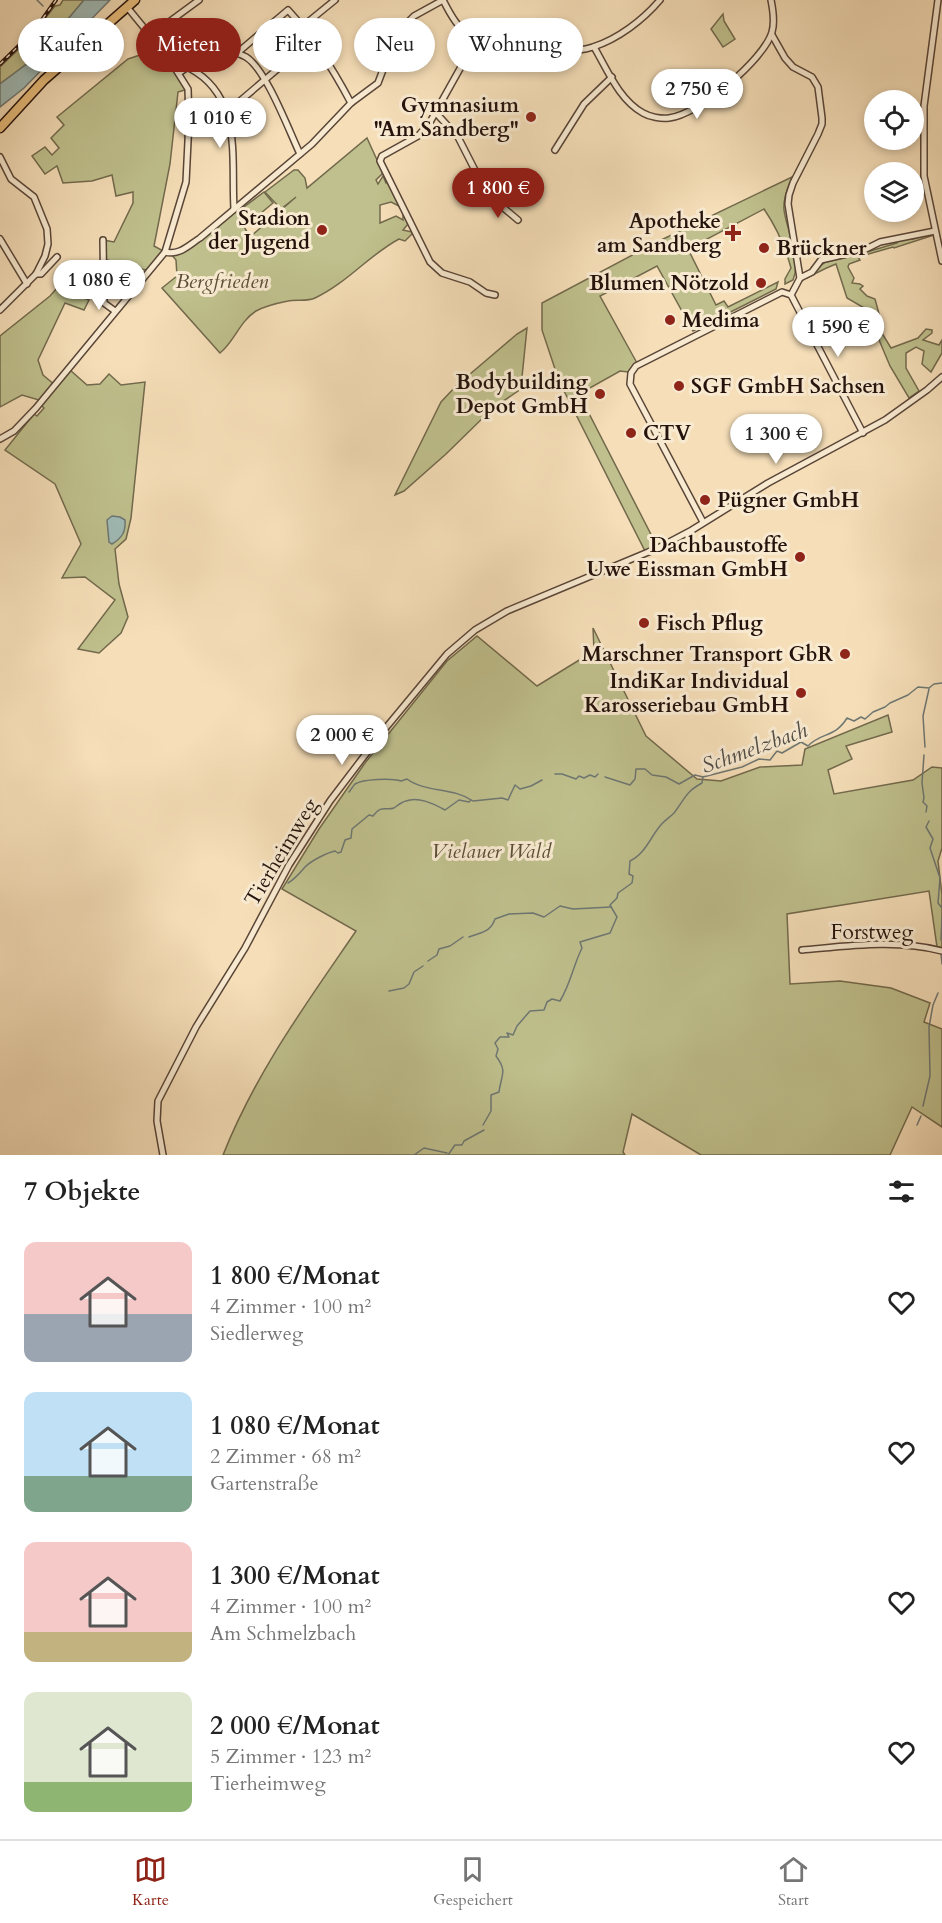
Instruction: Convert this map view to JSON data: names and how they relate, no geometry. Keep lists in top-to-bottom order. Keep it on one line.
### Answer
{"streets":{"street":["Tierheimweg","Forstweg"]},"water":["Schmelzbach"],"parks":["Bergfrieden","Vielauer Wald"],"places":{"other":["Gymnasium \"Am Sandberg\"","Stadion der Jugend","Brückner","Blumen Nötzold","Medima","SGF GmbH Sachsen","Bodybuilding Depot GmbH","CTV","Pügner GmbH","Dachbaustoffe Uwe Eissman GmbH","Fisch Pflug","Marschner Transport GbR","IndiKar Individual Karosseriebau GmbH"],"health":["Apotheke am Sandberg"]},"page":{"chip":["Kaufen","Mieten","Filter","Neu","Wohnung"],"price":["2 750 €","1 010 €","1 800 €","1 080 €","1 590 €","1 300 €","2 000 €"],"heading":"7 Objekte","list":[{"name":"1 800 €/Monat","note":"4 Zimmer · 100 m² · Siedlerweg"},{"name":"1 080 €/Monat","note":"2 Zimmer · 68 m² · Gartenstraße"},{"name":"1 300 €/Monat","note":"4 Zimmer · 100 m² · Am Schmelzbach"},{"name":"2 000 €/Monat","note":"5 Zimmer · 123 m² · Tierheimweg"}],"tabs":["Karte","Gespeichert","Start"]}}
